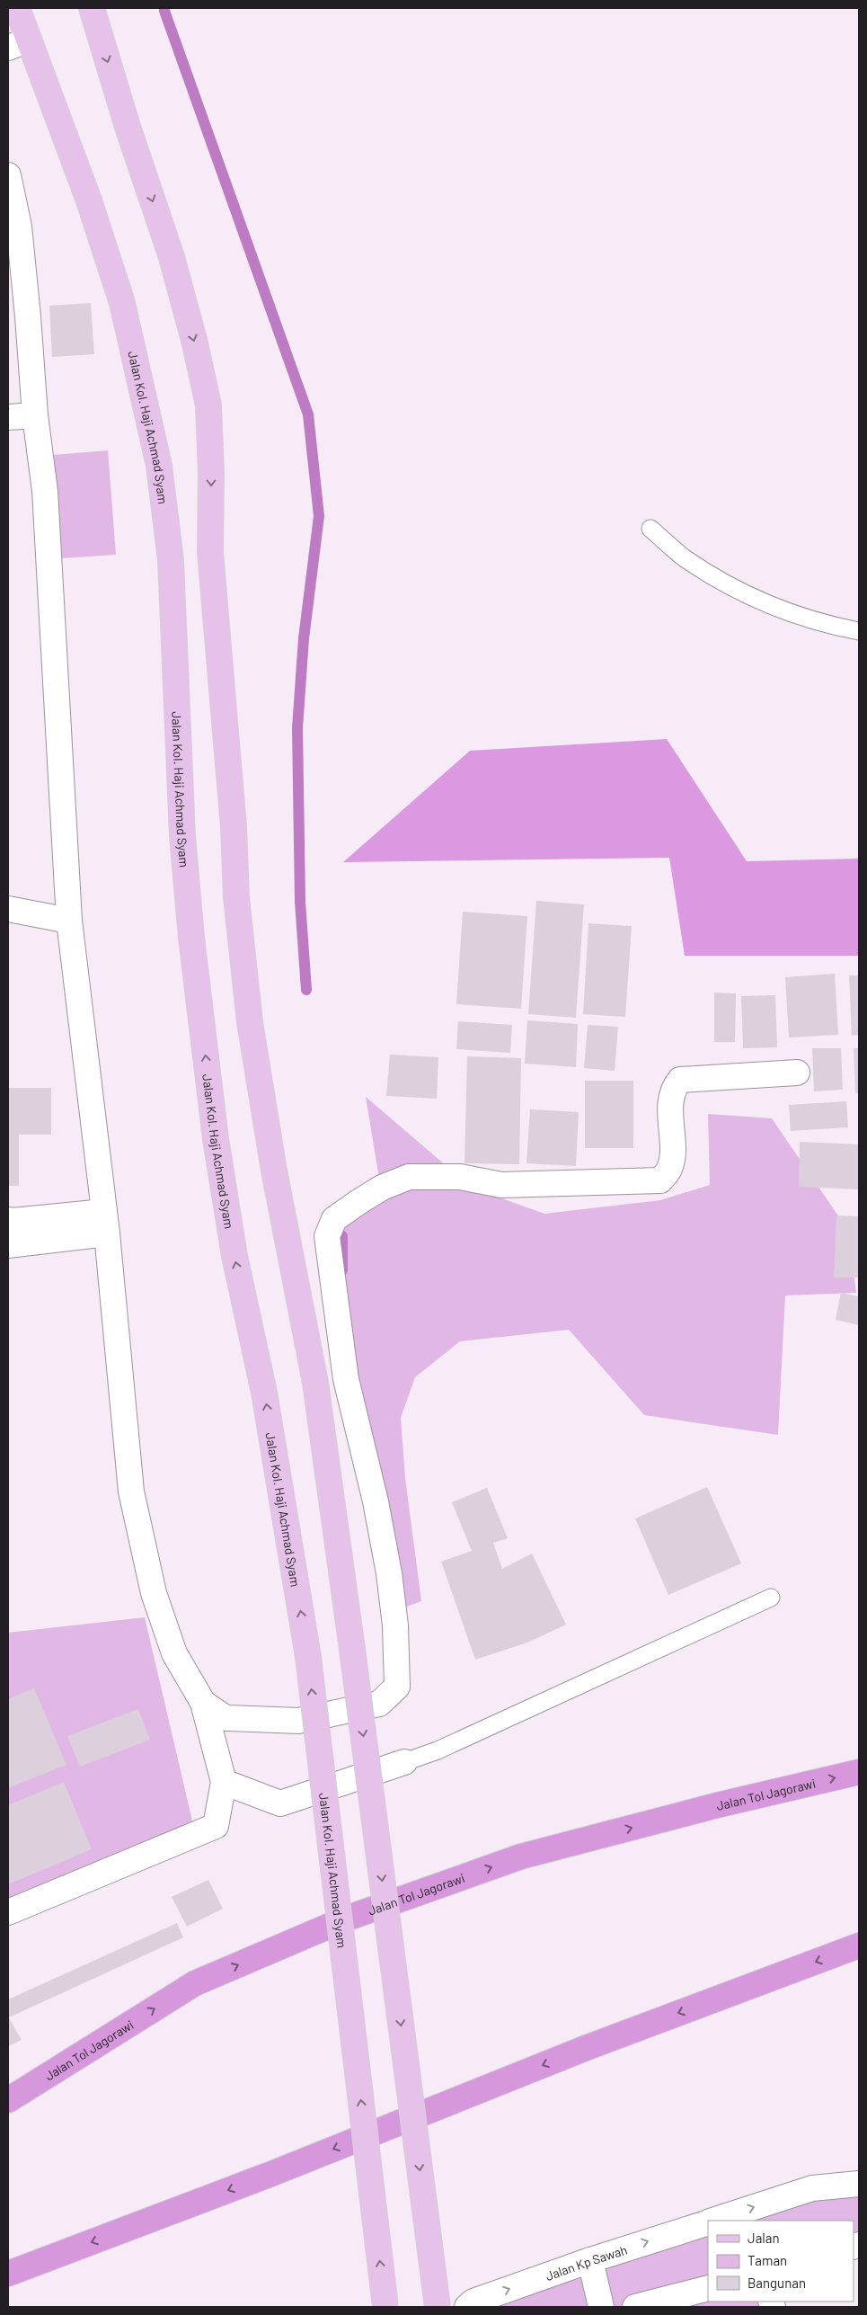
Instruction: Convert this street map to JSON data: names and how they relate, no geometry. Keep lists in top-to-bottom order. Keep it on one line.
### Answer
{"streets":{"highway":["Jalan Tol Jagorawi"],"main road":["Jalan Kol. Haji Achmad Syam"],"street":["Jalan Kp Sawah"]},"one_way":["Jalan Kp Sawah"],"legend":["Jalan","Taman","Bangunan"]}
